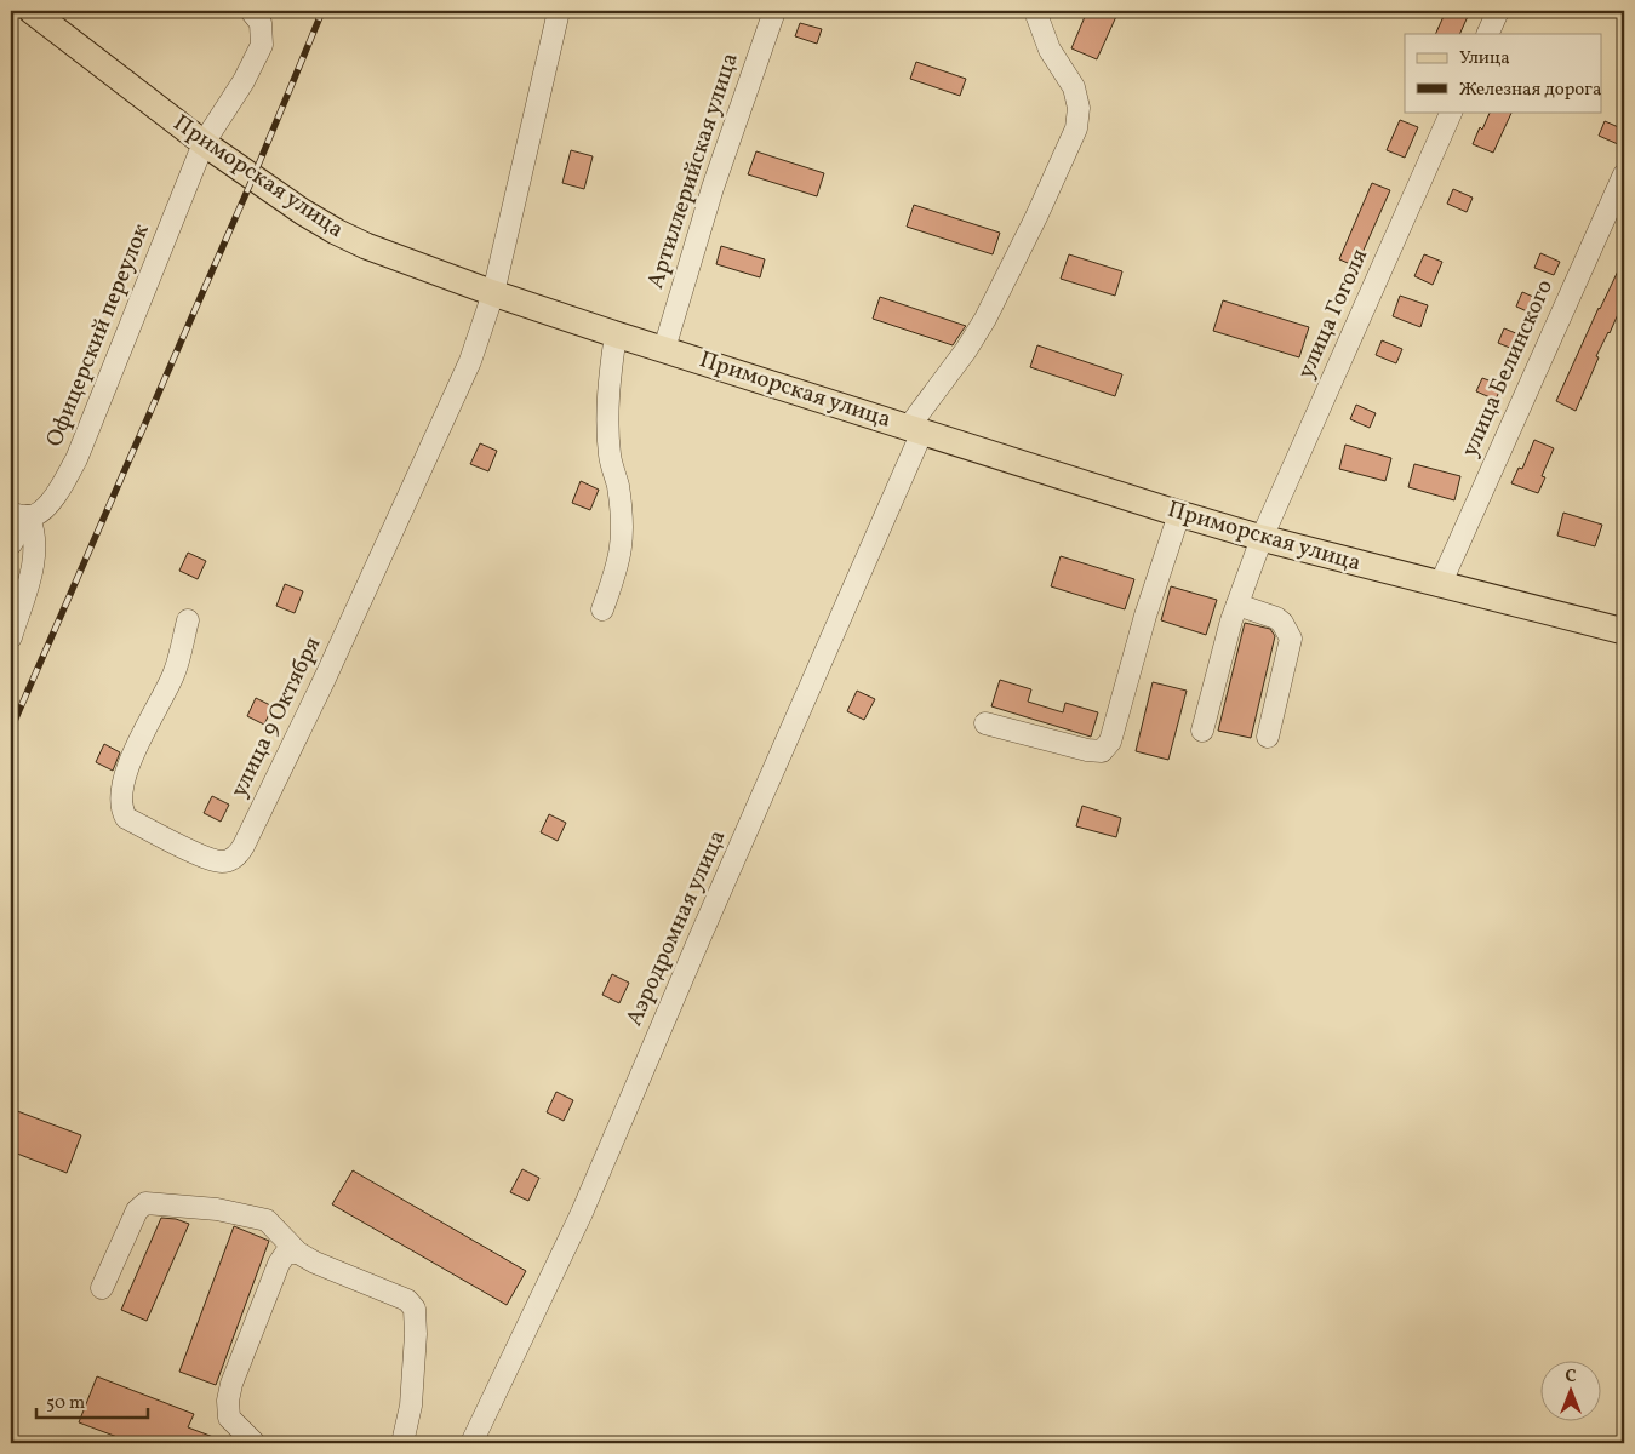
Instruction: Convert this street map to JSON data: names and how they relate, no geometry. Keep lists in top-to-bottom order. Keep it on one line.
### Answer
{"streets":{"main road":["Приморская улица"],"street":["Артиллерийская улица","улица Гоголя","Офицерский переулок","улица Белинского","улица 9 Октября","Аэродромная улица"]},"crossings":[["Артиллерийская улица","Приморская улица"],["Приморская улица","улица Гоголя"],["Приморская улица","Офицерский переулок"],["Приморская улица","улица Белинского"],["Приморская улица","улица 9 Октября"],["Приморская улица","Аэродромная улица"]],"legend":["Улица","Железная дорога"],"scale_bar":"50 m","north":"top"}
